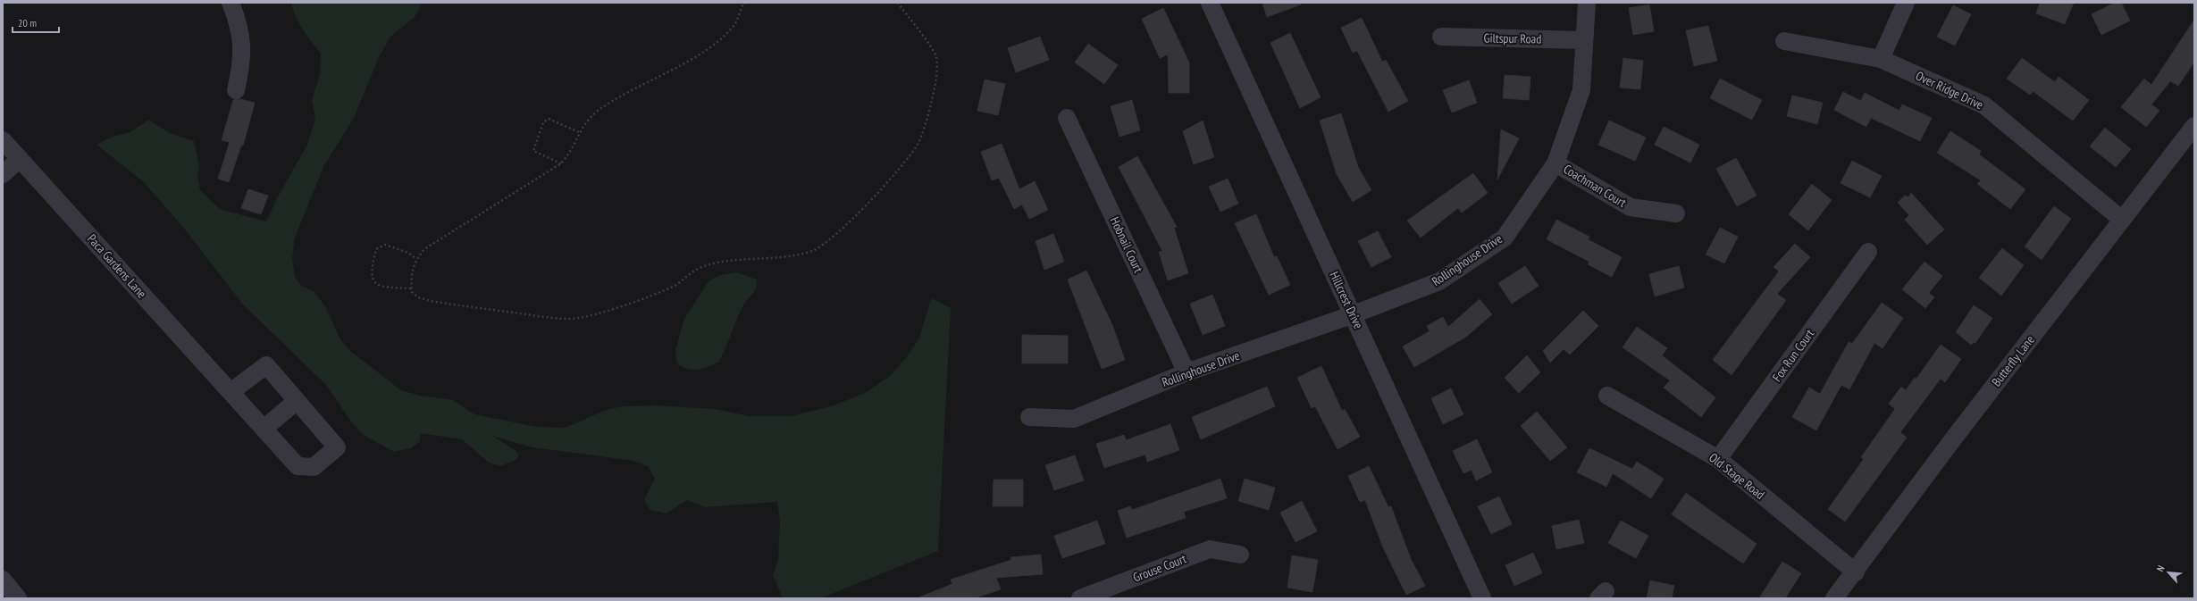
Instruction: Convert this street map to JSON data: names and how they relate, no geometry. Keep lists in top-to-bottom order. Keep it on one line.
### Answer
{"streets":{"street":["Giltspur Road","Over Ridge Drive","Coachman Court","Hobnail Court","Rollinghouse Drive","Paca Gardens Lane","Hillcrest Drive","Fox Run Court","Butterfly Lane","Old Stage Road","Grouse Court"]},"crossings":[["Giltspur Road","Rollinghouse Drive"],["Over Ridge Drive","Butterfly Lane"],["Coachman Court","Rollinghouse Drive"],["Hobnail Court","Rollinghouse Drive"],["Rollinghouse Drive","Hillcrest Drive"],["Fox Run Court","Old Stage Road"],["Butterfly Lane","Old Stage Road"]],"scale_bar":"20 m","north":"top left"}
